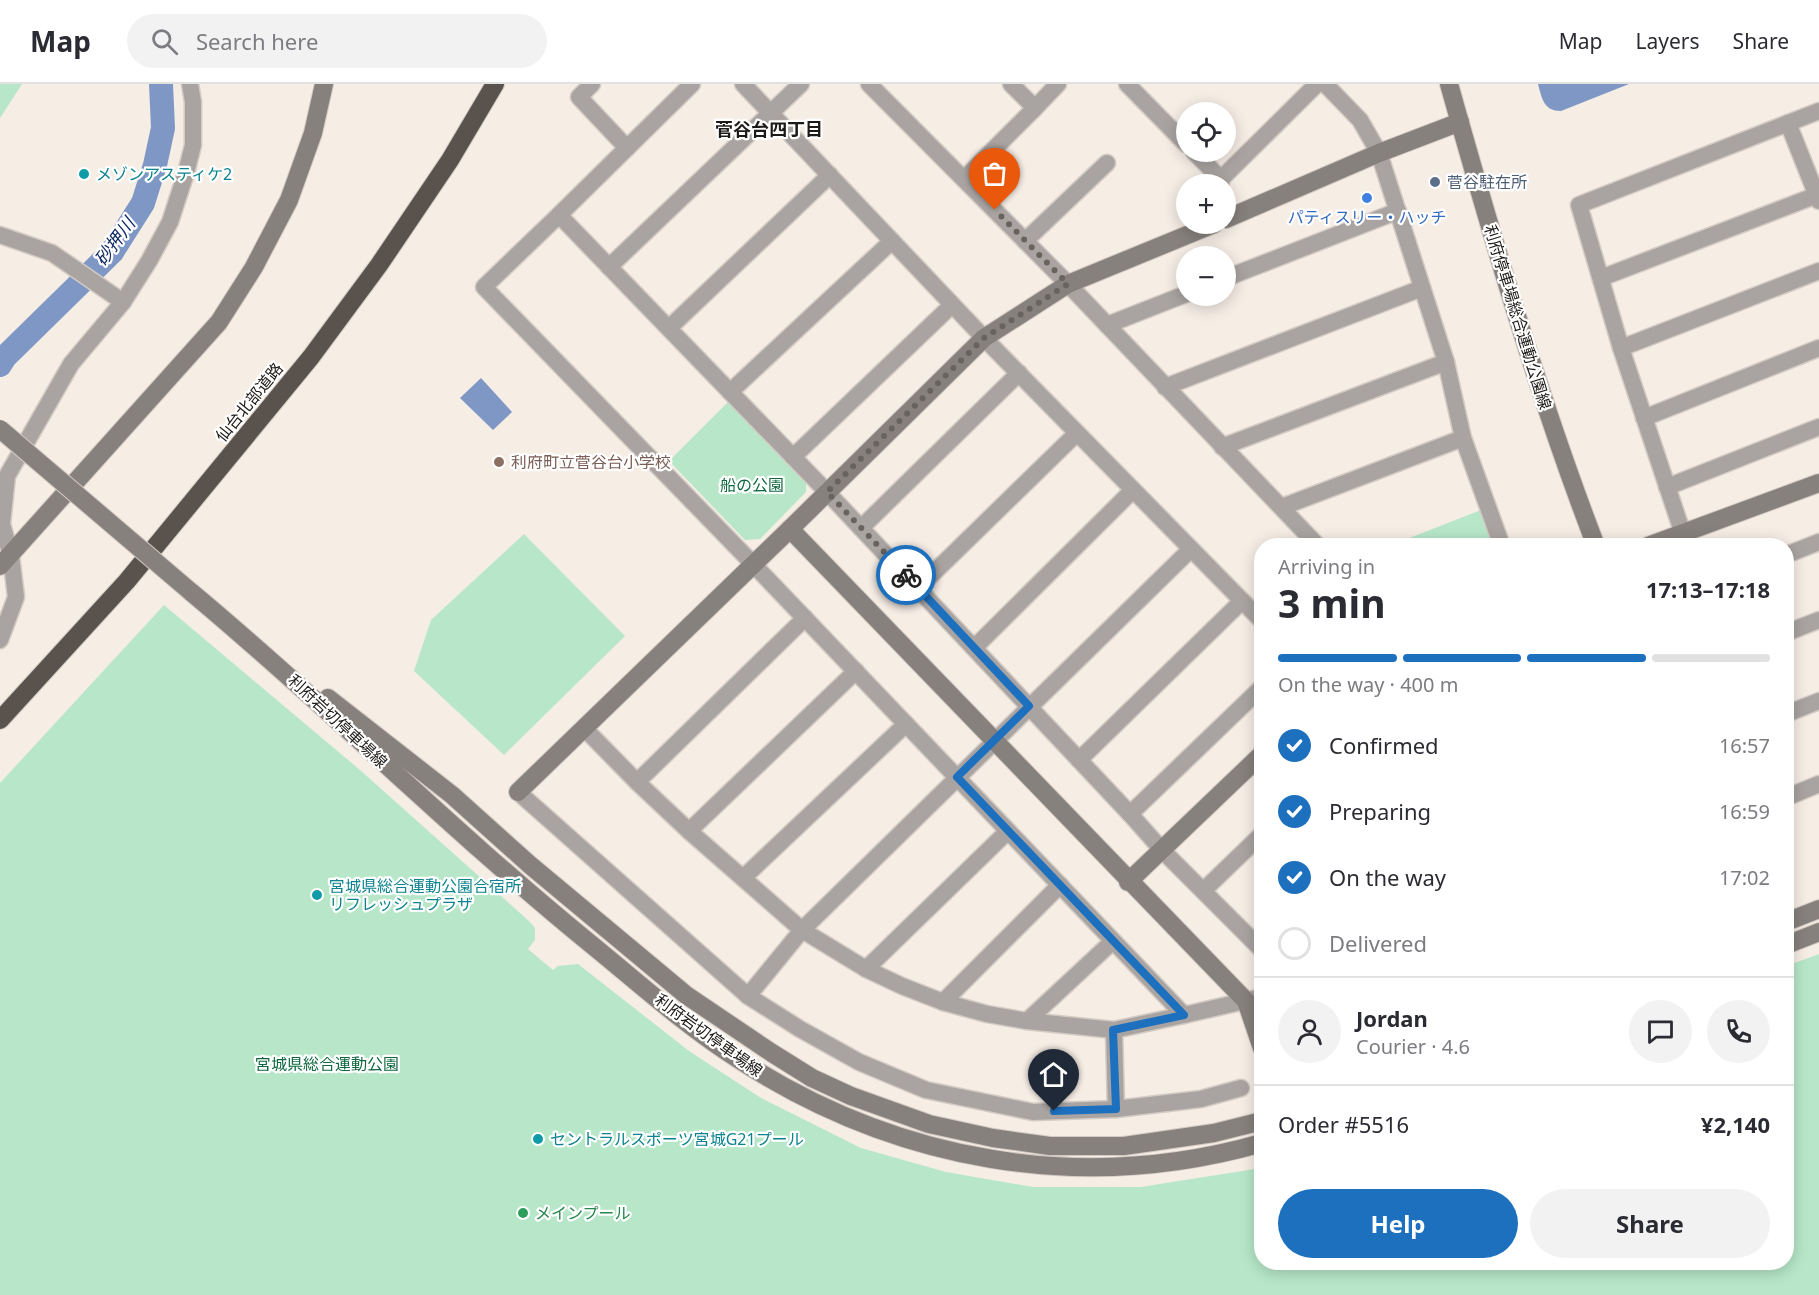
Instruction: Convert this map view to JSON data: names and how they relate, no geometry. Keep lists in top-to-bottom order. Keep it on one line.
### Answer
{"streets":{"highway":["仙台北部道路"],"main road":["利府停車場総合運動公園線","利府岩切停車場線"]},"districts":["菅谷台四丁目"],"water":["砂押川"],"parks":["船の公園","宮城県総合運動公園"],"places":["メゾンアスティケ2","菅谷駐在所","パティスリー・ハッチ","利府町立菅谷台小学校","宮城県総合運動公園合宿所 リフレッシュプラザ","セントラルスポーツ宮城G21プール","メインプール"],"page":{"header":"Map","search":"Search here","nav":["Map","Layers","Share"],"map_buttons":["+","−"],"heading":["3 min","Arriving in","17:13–17:18"],"panel":["Jordan","Courier · 4.6","Order #5516","¥2,140"],"bar":"On the way · 400 m","list":[["Confirmed","16:57"],["Preparing","16:59"],["On the way","17:02"],"Delivered"],"buttons":["Help","Share"]}}
